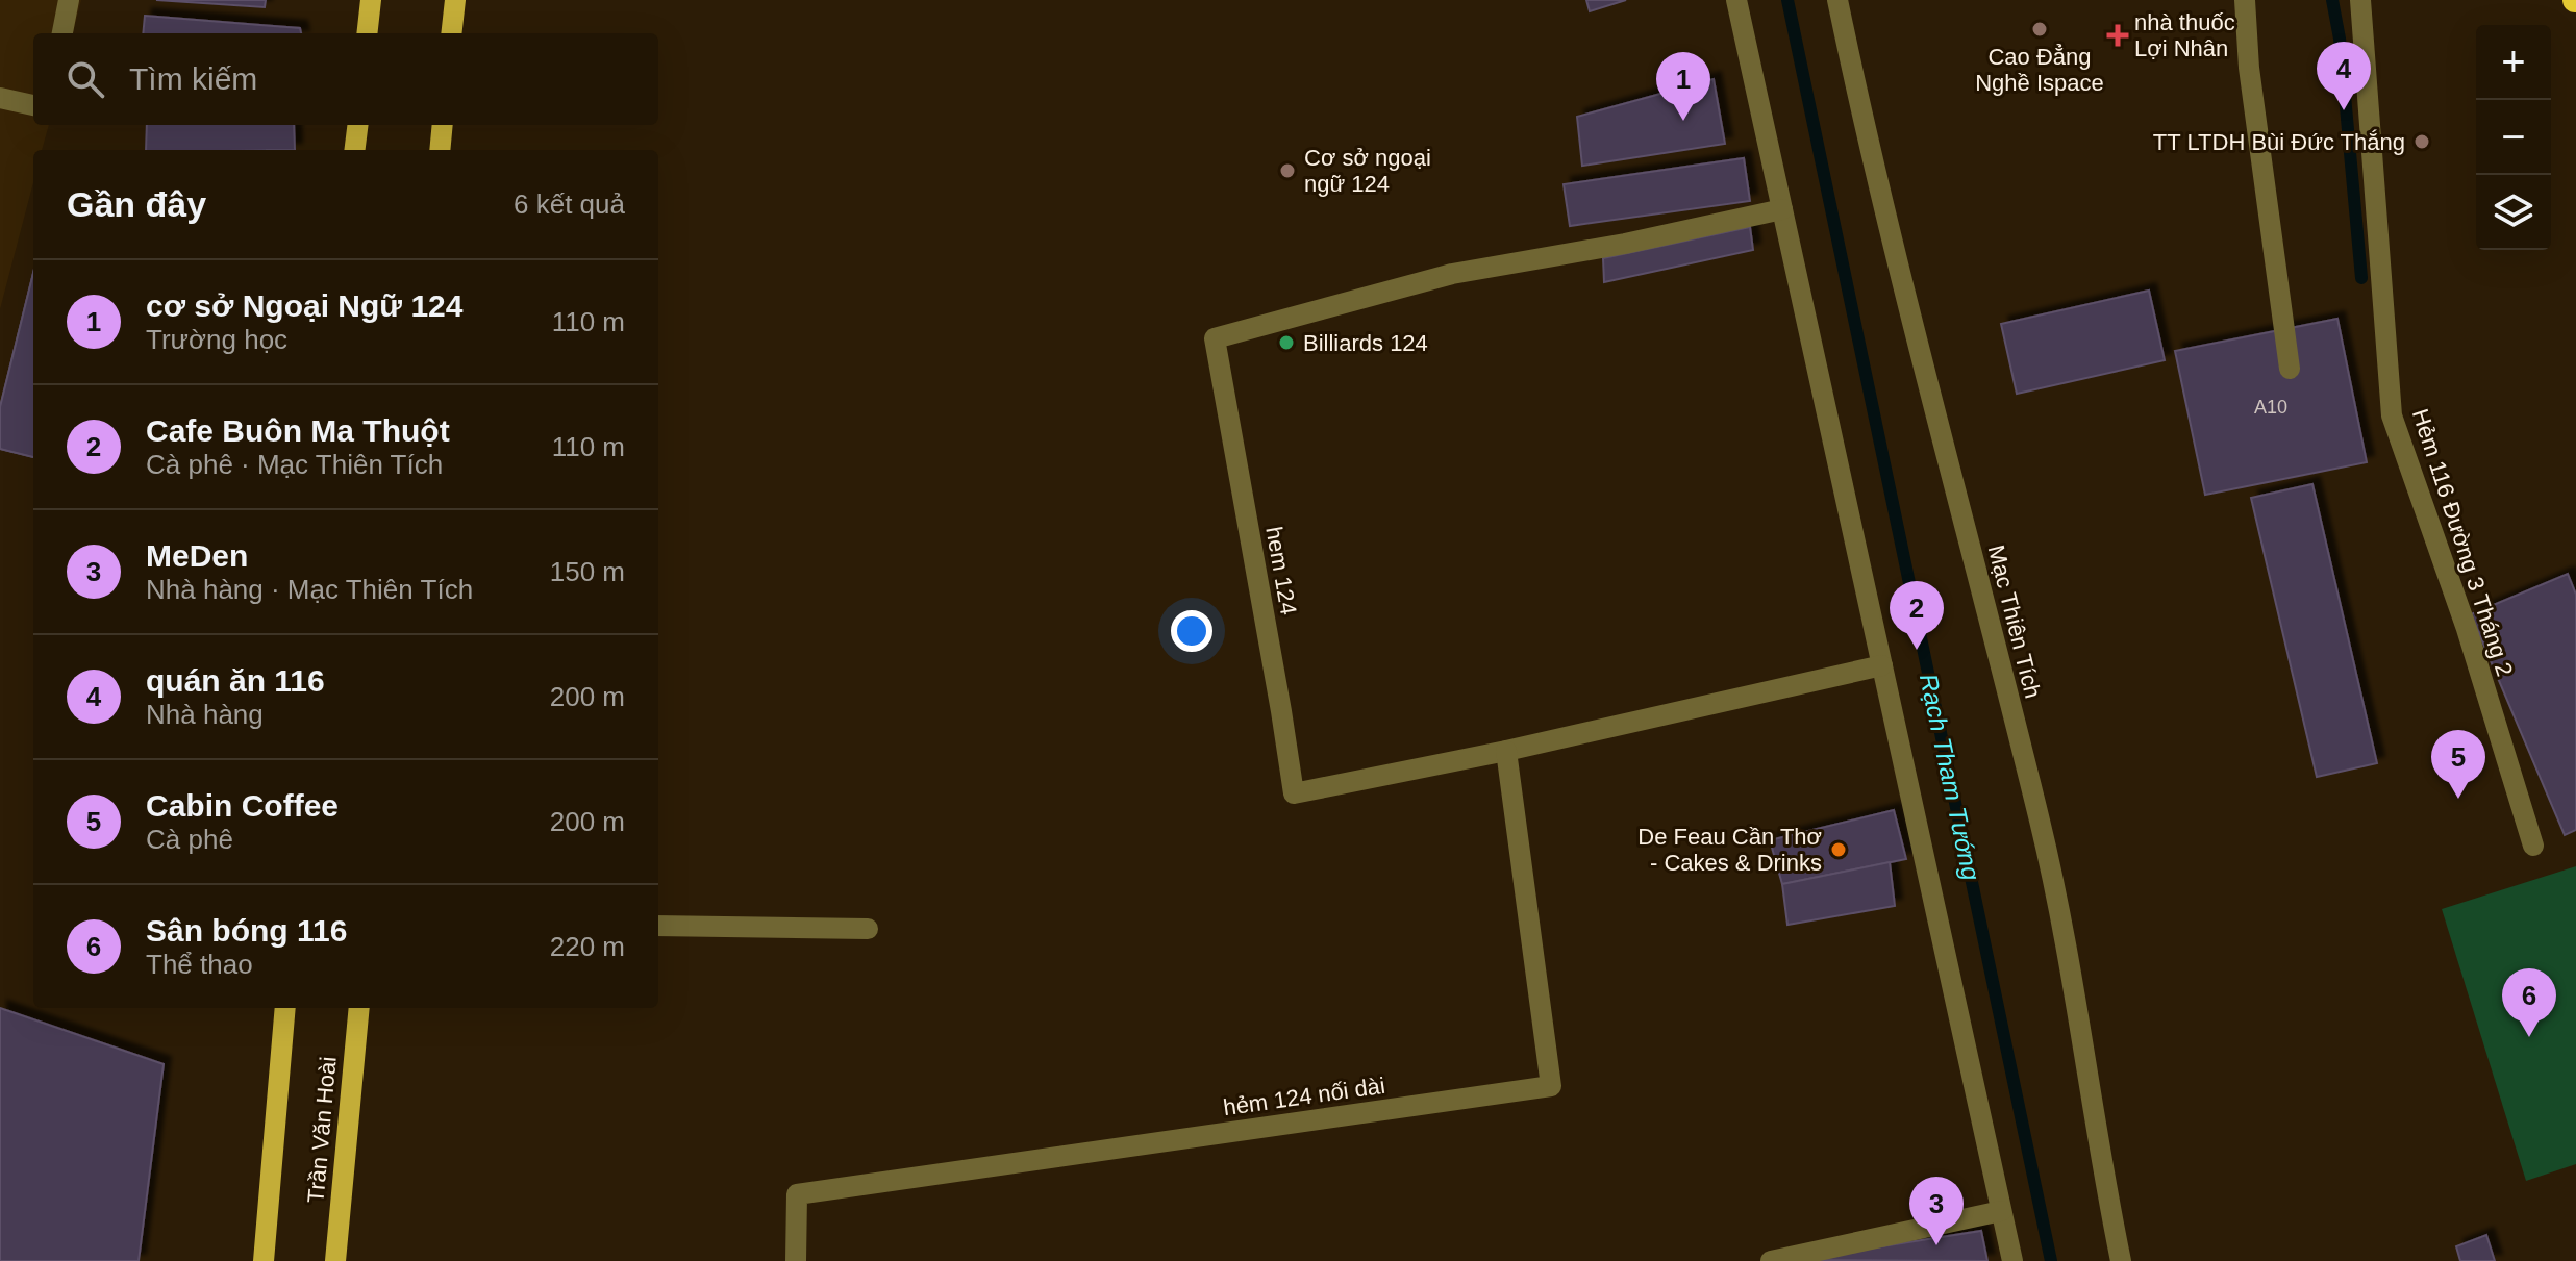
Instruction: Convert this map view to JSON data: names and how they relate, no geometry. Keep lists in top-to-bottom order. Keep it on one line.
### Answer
{"streets":{"main road":["Trần Văn Hoài"],"street":["Hẻm 116 Đường 3 Tháng 2","hem 124","Mạc Thiên Tích","hẻm 124 nối dài"]},"crossings":[["hem 124","hẻm 124 nối dài"]],"water":["Rạch Tham Tướng"],"places":{"other":["Cao Đẳng Nghề Ispace","TT LTDH Bùi Đức Thắng","Cơ sở ngoại ngữ 124","Billiards 124","De Feau Cần Thơ - Cakes & Drinks"],"health":["nhà thuốc Lợi Nhân"]},"house_numbers":["A10"],"page":{"map_buttons":["+","−"],"search":"Tìm kiếm","pins":["4","1","2","5","6","3"],"heading":["Gần đây","6 kết quả"],"list":[{"mark":"1","name":"cơ sở Ngoại Ngữ 124","note":"Trường học","value":"110 m"},{"mark":"2","name":"Cafe Buôn Ma Thuột","note":"Cà phê · Mạc Thiên Tích","value":"110 m"},{"mark":"3","name":"MeDen","note":"Nhà hàng · Mạc Thiên Tích","value":"150 m"},{"mark":"4","name":"quán ăn 116","note":"Nhà hàng","value":"200 m"},{"mark":"5","name":"Cabin Coffee","note":"Cà phê","value":"200 m"},{"mark":"6","name":"Sân bóng 116","note":"Thể thao","value":"220 m"}]}}
